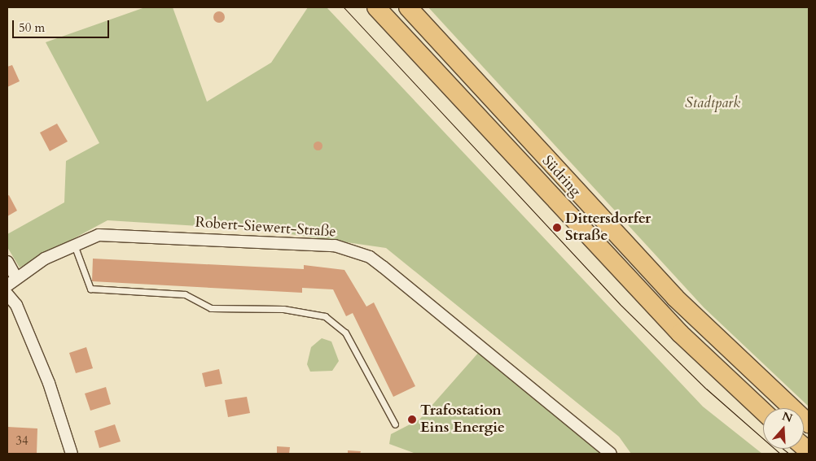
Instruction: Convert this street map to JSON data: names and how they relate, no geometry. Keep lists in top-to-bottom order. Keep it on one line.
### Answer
{"streets":{"main road":["Südring"],"street":["Robert-Siewert-Straße"]},"parks":["Stadtpark"],"places":["Dittersdorfer Straße","Trafostation Eins Energie"],"house_numbers":["34"],"scale_bar":"50 m","north":"top"}
